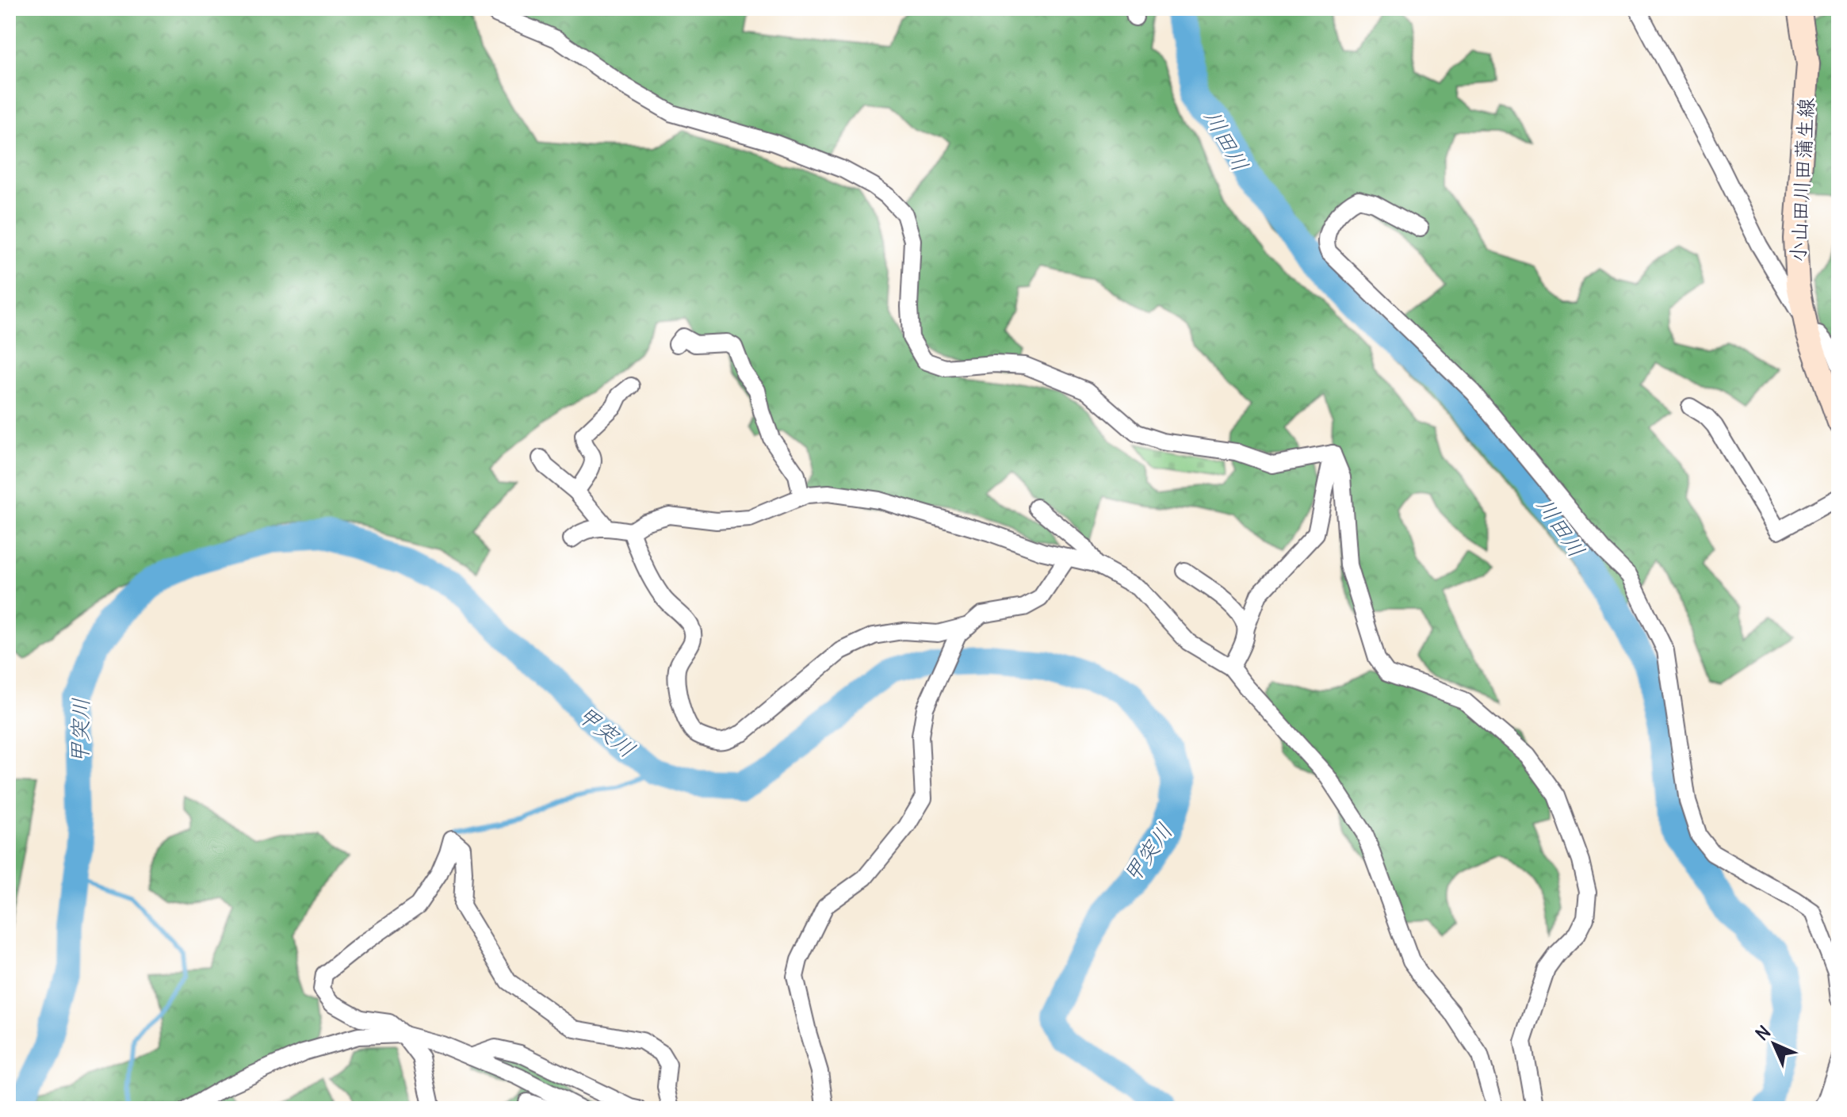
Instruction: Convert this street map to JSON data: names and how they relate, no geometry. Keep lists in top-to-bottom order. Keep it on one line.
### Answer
{"streets":{"main road":["小山田川田蒲生線"]},"water":["川田川","甲突川"],"north":"top left"}
